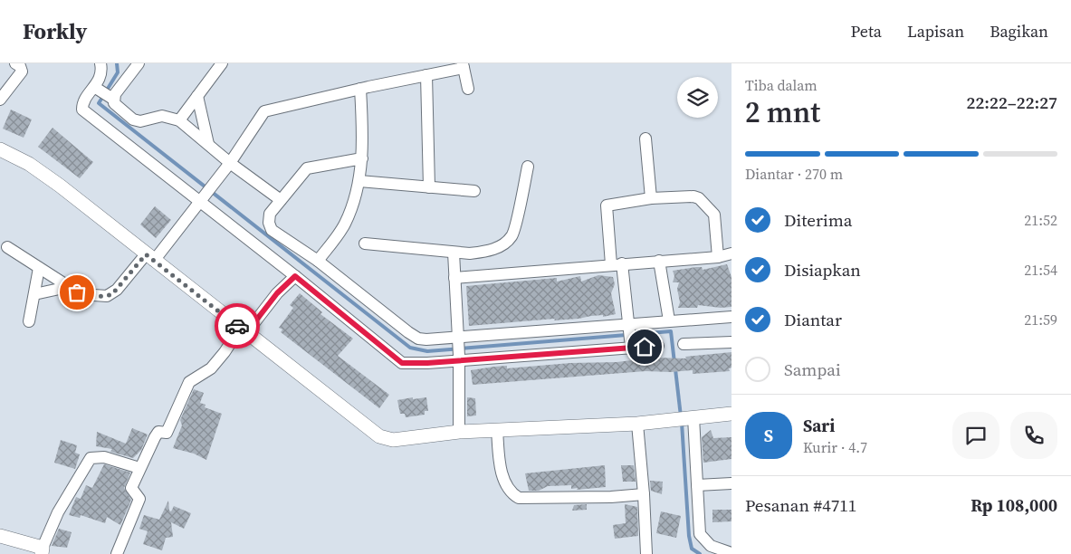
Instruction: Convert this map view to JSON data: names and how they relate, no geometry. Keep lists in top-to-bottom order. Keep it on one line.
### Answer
{"page":{"header":"Forkly","nav":["Peta","Lapisan","Bagikan"],"heading":["2 mnt","Tiba dalam","22:22–22:27"],"panel":["Sari","Kurir · 4.7","Pesanan #4711","Rp 108,000"],"bar":"Diantar · 270 m","list":[["Diterima","21:52"],["Disiapkan","21:54"],["Diantar","21:59"],"Sampai"],"round":"S"}}
